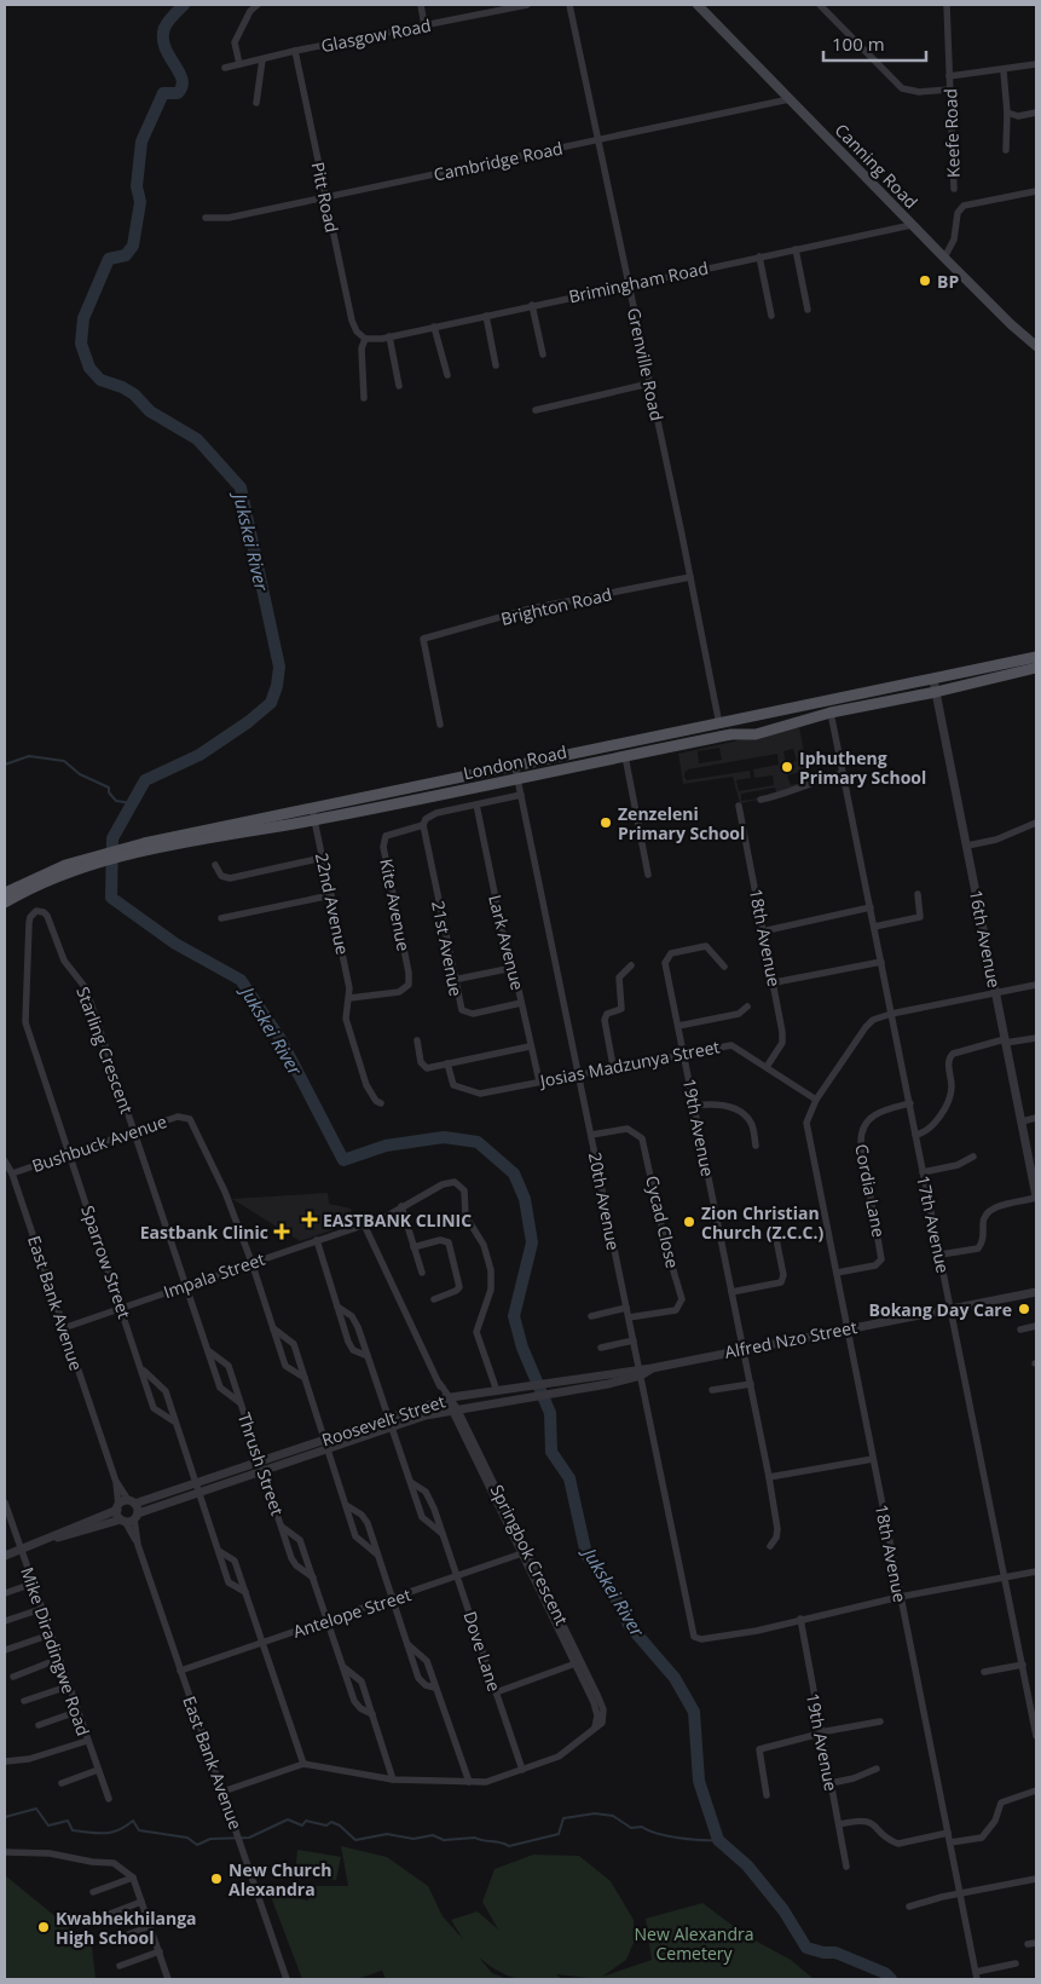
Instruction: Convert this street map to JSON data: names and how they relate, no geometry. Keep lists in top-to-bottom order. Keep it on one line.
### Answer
{"streets":{"main road":["Canning Road","London Road"],"street":["Glasgow Road","Keefe Road","Cambridge Road","Pitt Road","Brimingham Road","Grenville Road","Brighton Road","22nd Avenue","Kite Avenue","18th Avenue","16th Avenue","Lark Avenue","21st Avenue","Starling Crescent","Josias Madzunya Street","19th Avenue","Bushbuck Avenue","Cordia Lane","20th Avenue","Cycad Close","17th Avenue","Sparrow Street","Impala Street","East Bank Avenue","Alfred Nzo Street","Roosevelt Street","Thrush Street","Springbok Crescent","Antelope Street","Mike Diradingwe Road","Dove Lane"]},"crossings":[["Glasgow Road","Pitt Road"],["Cambridge Road","Canning Road"],["Cambridge Road","Pitt Road"],["Cambridge Road","Grenville Road"],["Canning Road","Brimingham Road"],["Pitt Road","Brimingham Road"],["Brimingham Road","Grenville Road"],["Grenville Road","Brighton Road"],["Grenville Road","London Road"],["London Road","22nd Avenue"],["London Road","16th Avenue"],["London Road","20th Avenue"],["London Road","17th Avenue"],["22nd Avenue","Kite Avenue"],["Kite Avenue","Lark Avenue"],["Kite Avenue","21st Avenue"],["Kite Avenue","20th Avenue"],["18th Avenue","Josias Madzunya Street"],["18th Avenue","Cordia Lane"],["18th Avenue","Alfred Nzo Street"],["Lark Avenue","21st Avenue"],["Lark Avenue","Josias Madzunya Street"],["Starling Crescent","Bushbuck Avenue"],["Starling Crescent","Sparrow Street"],["Starling Crescent","Thrush Street"],["Josias Madzunya Street","19th Avenue"],["Josias Madzunya Street","20th Avenue"],["19th Avenue","20th Avenue"],["19th Avenue","Alfred Nzo Street"],["Bushbuck Avenue","Sparrow Street"],["Bushbuck Avenue","Impala Street"],["Bushbuck Avenue","East Bank Avenue"],["Bushbuck Avenue","Thrush Street"],["Cordia Lane","17th Avenue"],["20th Avenue","Cycad Close"],["20th Avenue","Alfred Nzo Street"],["20th Avenue","Roosevelt Street"],["17th Avenue","Alfred Nzo Street"],["Sparrow Street","Impala Street"],["Sparrow Street","Roosevelt Street"],["Sparrow Street","Antelope Street"],["Impala Street","East Bank Avenue"],["Impala Street","Roosevelt Street"],["Impala Street","Thrush Street"],["Impala Street","Springbok Crescent"],["Impala Street","Dove Lane"],["East Bank Avenue","Roosevelt Street"],["East Bank Avenue","Antelope Street"],["Alfred Nzo Street","Roosevelt Street"],["Roosevelt Street","Thrush Street"],["Roosevelt Street","Springbok Crescent"],["Roosevelt Street","Dove Lane"],["Thrush Street","Antelope Street"],["Springbok Crescent","Antelope Street"],["Antelope Street","Dove Lane"]],"water":["Jukskei River"],"parks":["New Alexandra Cemetery"],"places":{"other":["BP","Iphutheng Primary School","Zenzeleni Primary School","Zion Christian Church (Z.C.C.)","Bokang Day Care","New Church Alexandra","Kwabhekhilanga High School"],"health":["EASTBANK CLINIC","Eastbank Clinic"]},"scale_bar":"100 m"}
